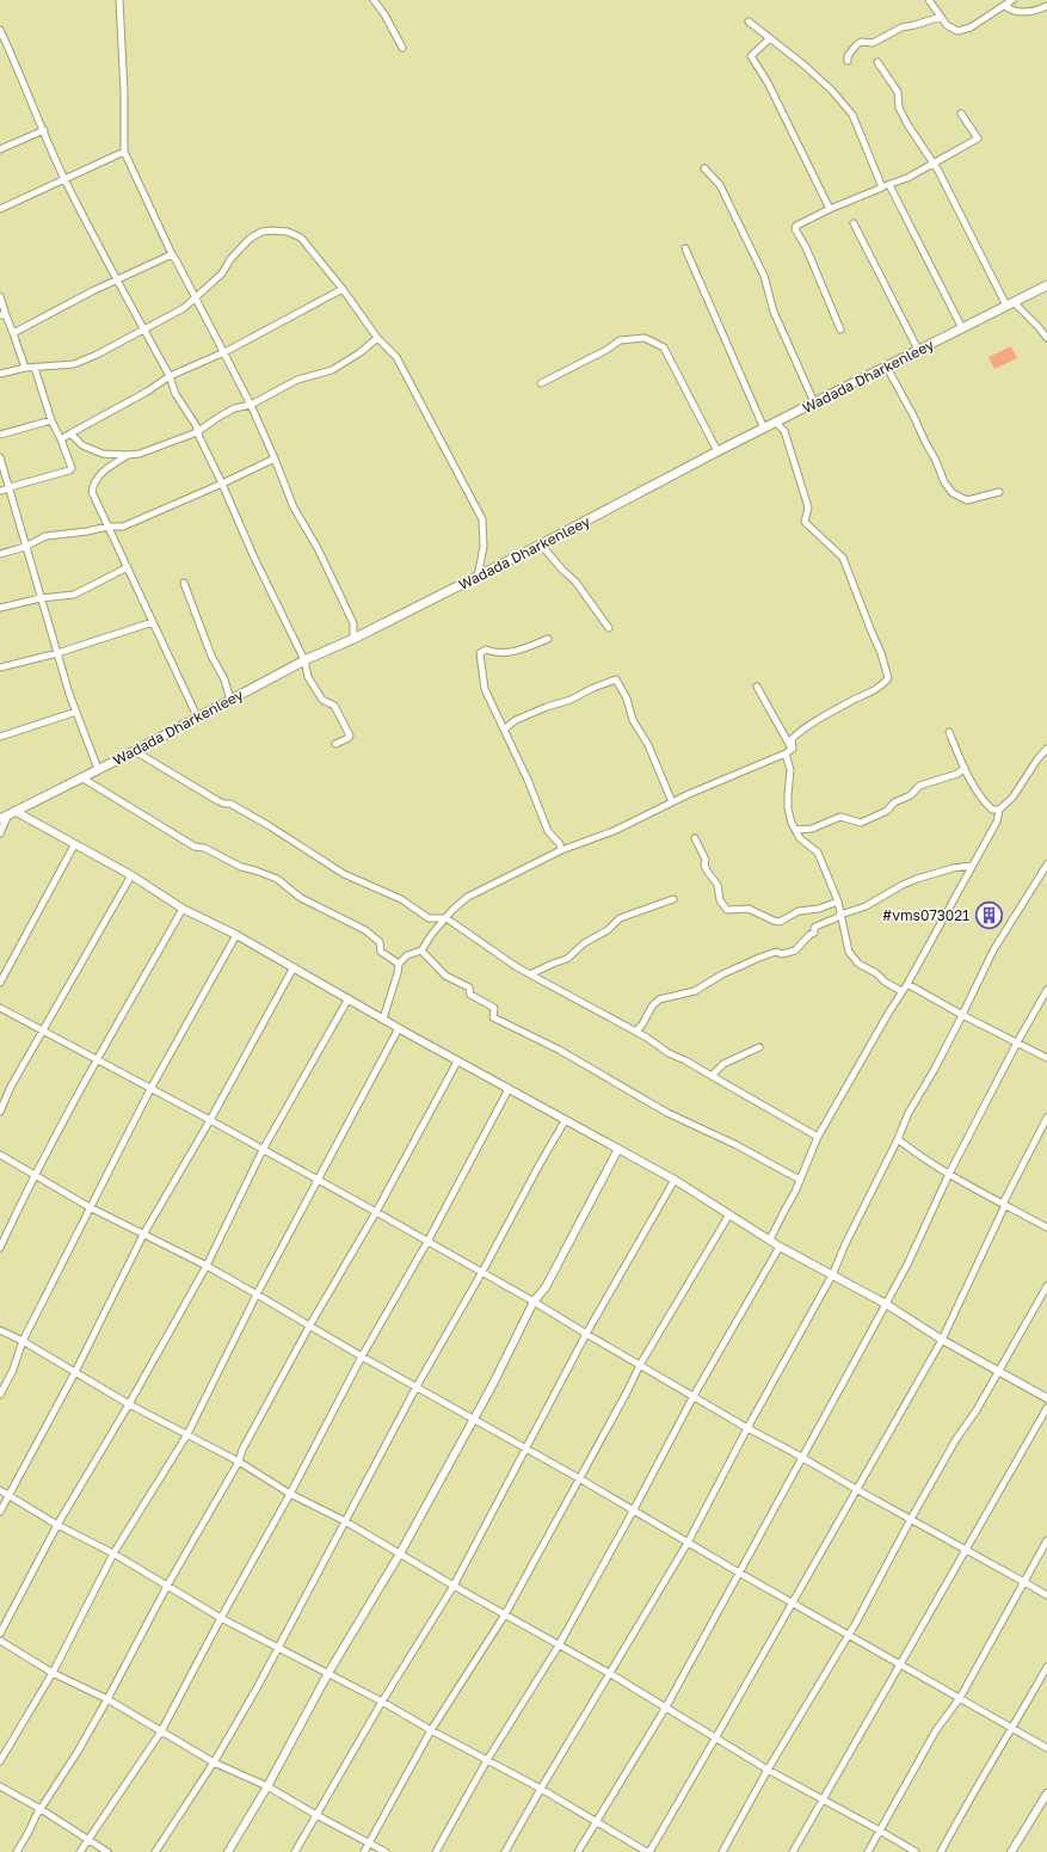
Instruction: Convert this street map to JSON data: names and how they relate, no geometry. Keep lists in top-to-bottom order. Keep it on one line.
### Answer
{"streets":{"main road":["Wadada Dharkenleey"]},"places":{"building":["#vms073021"]}}
